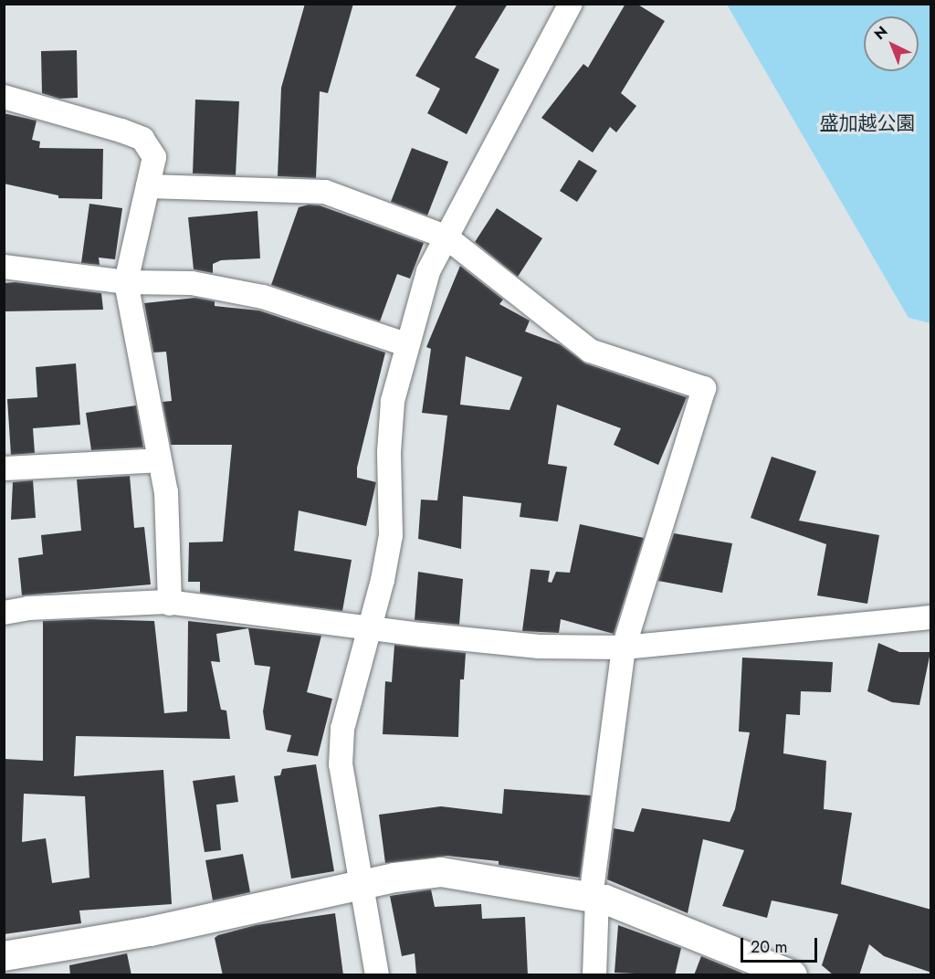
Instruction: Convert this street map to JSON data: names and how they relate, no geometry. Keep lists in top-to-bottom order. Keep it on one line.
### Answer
{"parks":["盛加越公園"],"scale_bar":"20 m","north":"top left"}
